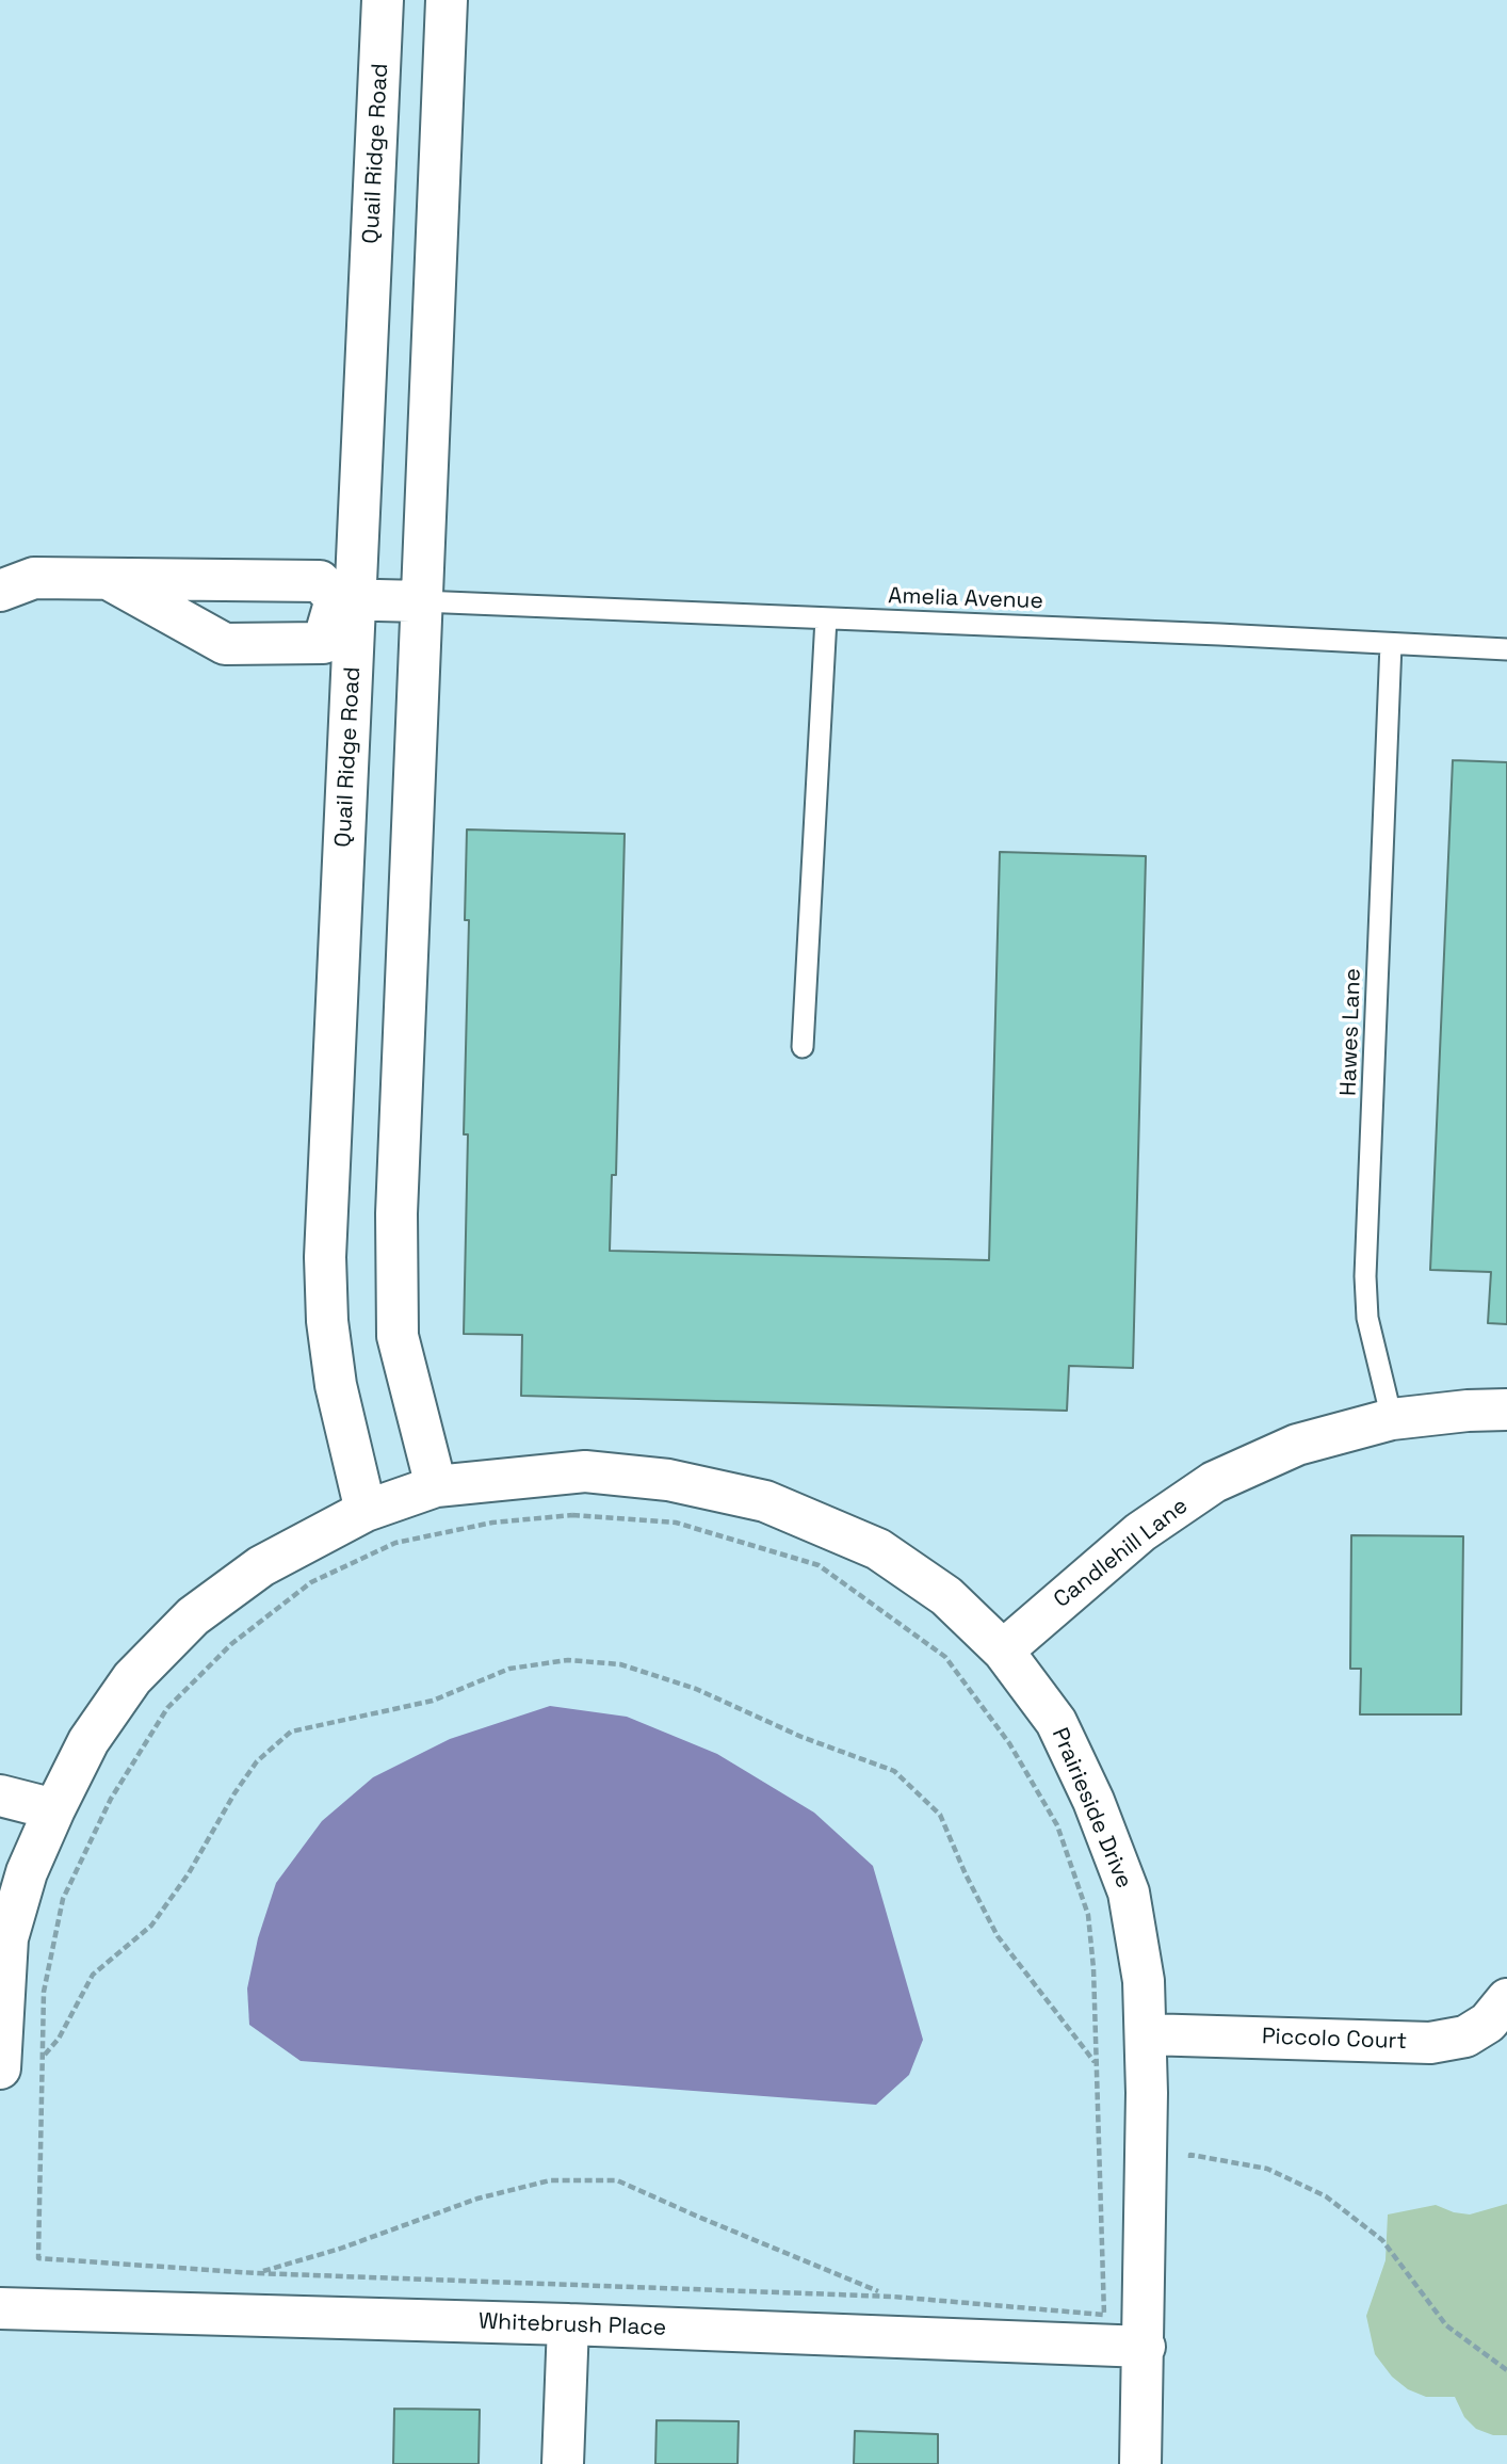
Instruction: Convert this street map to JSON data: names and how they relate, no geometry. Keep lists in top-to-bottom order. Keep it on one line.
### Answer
{"streets":{"street":["Quail Ridge Road","Candlehill Lane","Prairieside Drive","Piccolo Court","Whitebrush Place"],"lane":["Amelia Avenue","Hawes Lane"]},"crossings":[["Quail Ridge Road","Prairieside Drive"],["Amelia Avenue","Hawes Lane"],["Hawes Lane","Candlehill Lane"],["Candlehill Lane","Prairieside Drive"],["Prairieside Drive","Piccolo Court"],["Prairieside Drive","Whitebrush Place"]]}
